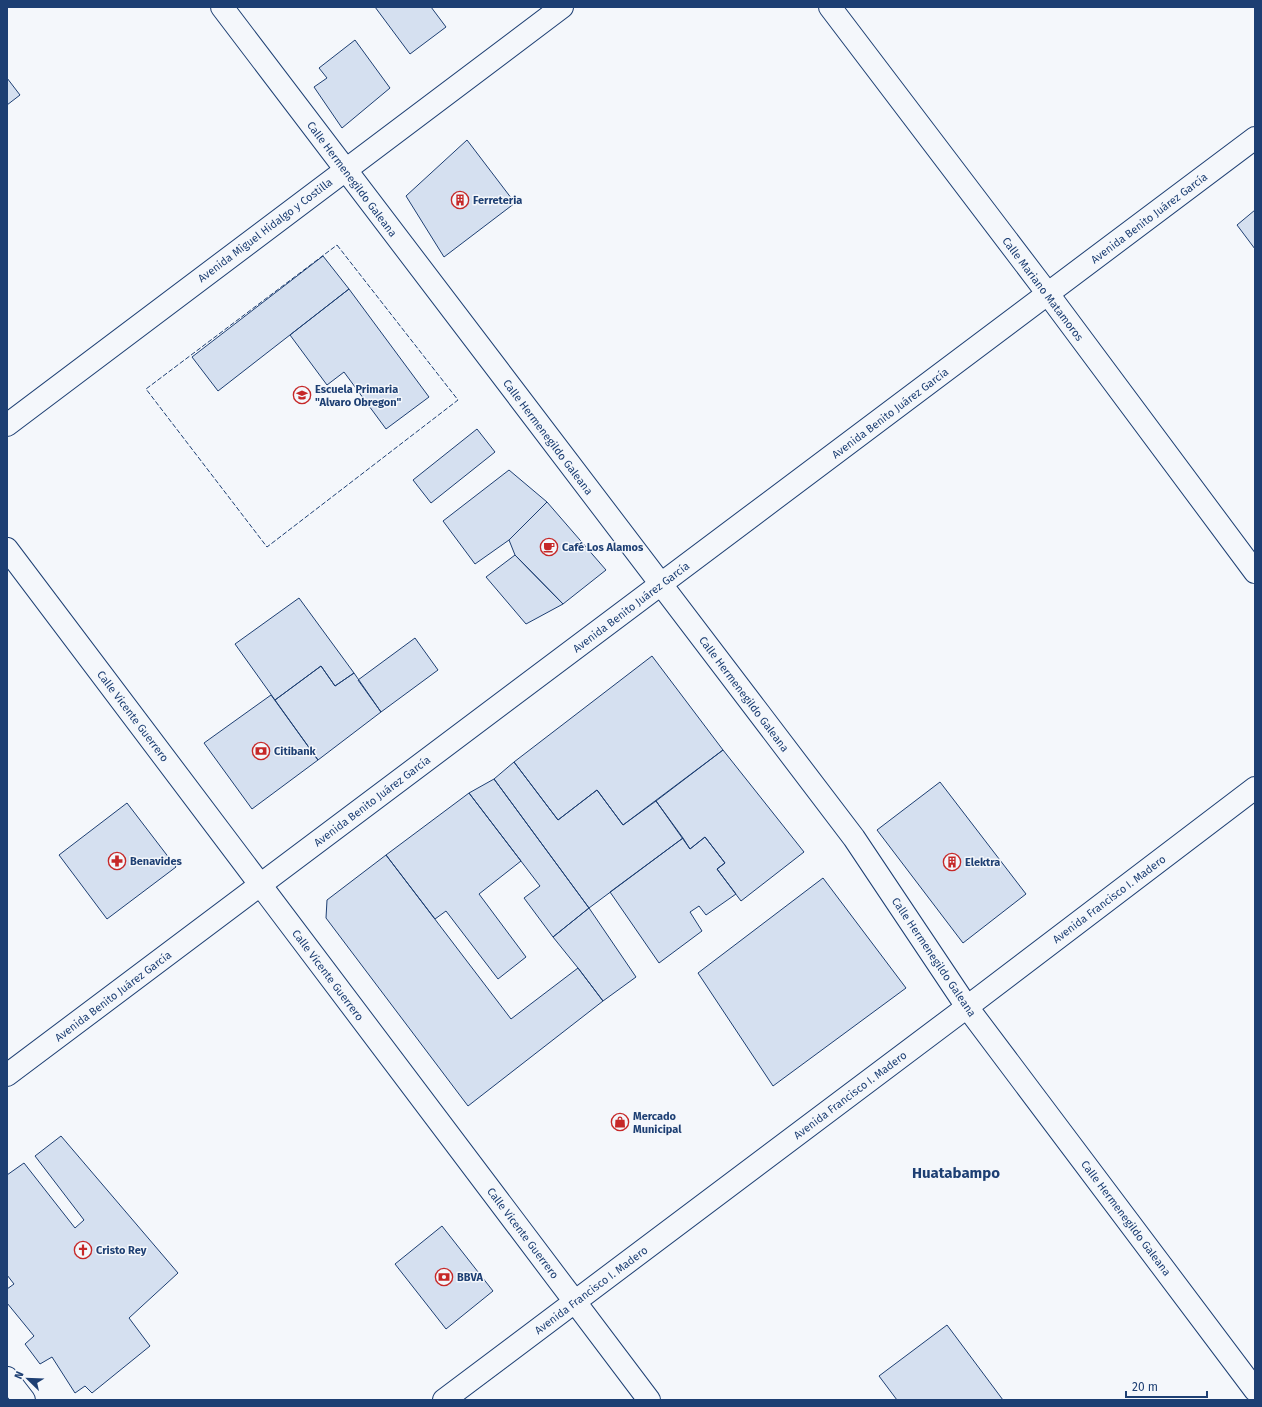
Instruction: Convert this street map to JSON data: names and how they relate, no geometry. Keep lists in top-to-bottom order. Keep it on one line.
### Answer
{"streets":{"street":["Calle Hermenegildo Galeana","Avenida Benito Juárez García","Avenida Miguel Hidalgo y Costilla","Calle Mariano Matamoros","Calle Vicente Guerrero","Avenida Francisco I. Madero"]},"crossings":[["Calle Hermenegildo Galeana","Avenida Benito Juárez García"],["Calle Hermenegildo Galeana","Avenida Miguel Hidalgo y Costilla"],["Calle Hermenegildo Galeana","Avenida Francisco I. Madero"],["Avenida Benito Juárez García","Calle Mariano Matamoros"],["Avenida Benito Juárez García","Calle Vicente Guerrero"],["Calle Vicente Guerrero","Avenida Francisco I. Madero"]],"districts":["Huatabampo"],"places":{"building":["Ferreteria","Elektra"],"school or university":["Escuela Primaria \"Alvaro Obregon\""],"cafe":["Café Los Alamos"],"bank":["Citibank","BBVA"],"pharmacy":["Benavides"],"shop":["Mercado Municipal"],"church":["Cristo Rey"]},"scale_bar":"20 m","north":"top left"}
